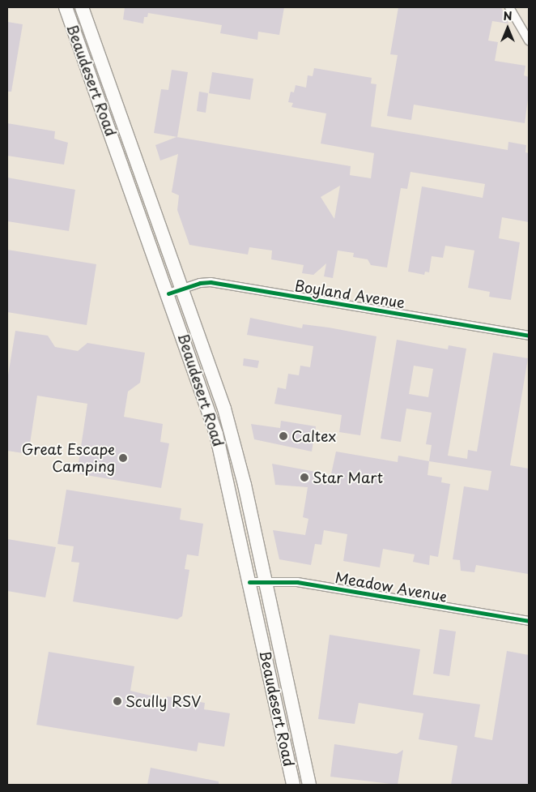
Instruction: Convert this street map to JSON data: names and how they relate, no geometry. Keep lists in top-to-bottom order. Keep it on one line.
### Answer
{"streets":{"highway":["Beaudesert Road"],"street":["Boyland Avenue","Meadow Avenue"]},"crossings":[["Beaudesert Road","Boyland Avenue"],["Beaudesert Road","Meadow Avenue"]],"places":["Caltex","Great Escape Camping","Star Mart","Scully RSV"],"north":"top"}
